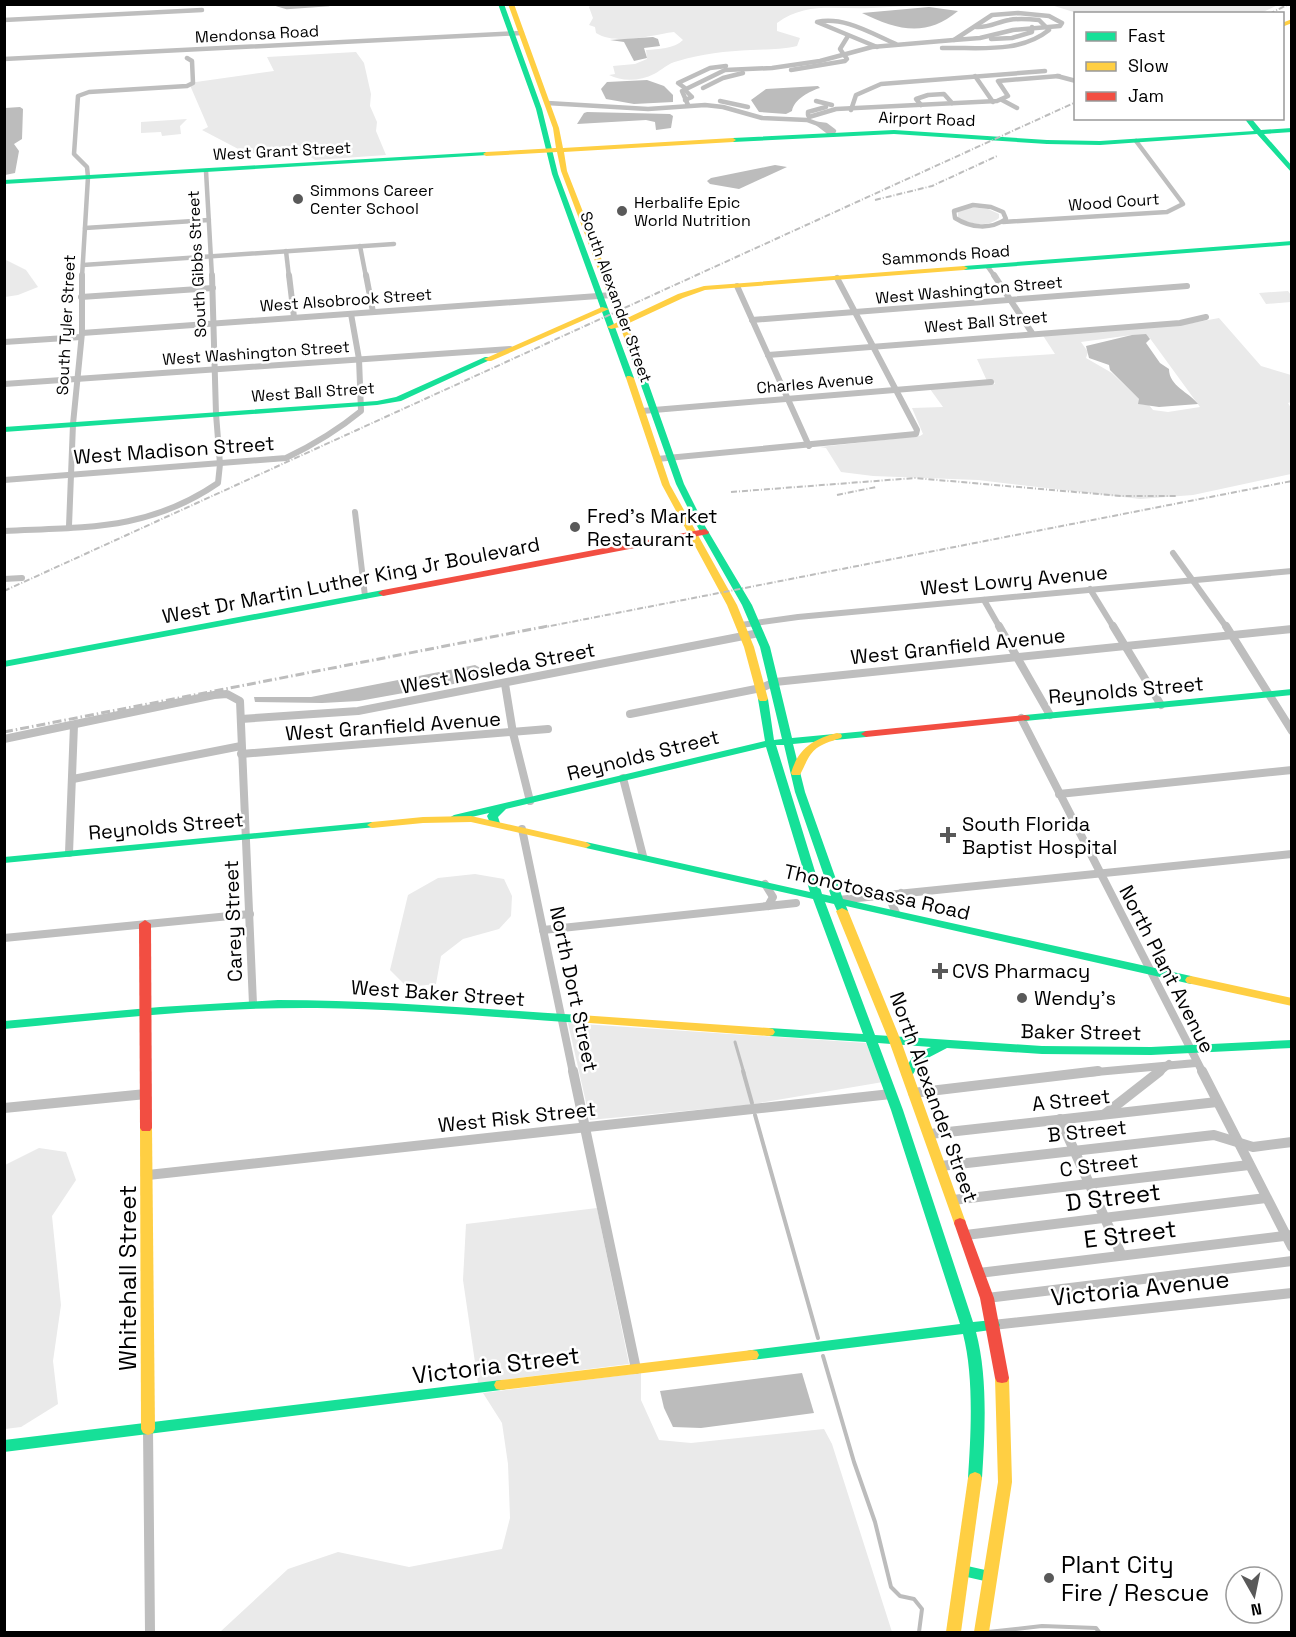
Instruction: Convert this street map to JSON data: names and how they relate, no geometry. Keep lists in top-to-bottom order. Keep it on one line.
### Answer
{"streets":{"main road":["Airport Road","West Grant Street","Sammonds Road","South Alexander Street","West Ball Street","West Dr Martin Luther King Jr Boulevard","Reynolds Street","Thonotosassa Road","West Baker Street","Baker Street","North Alexander Street","Whitehall Street","Victoria Street"],"street":["Mendonsa Road","Wood Court","South Gibbs Street","West Washington Street","West Alsobrook Street","South Tyler Street","Charles Avenue","West Madison Street","West Lowry Avenue","West Granfield Avenue","West Nosleda Street","Carey Street","North Plant Avenue","North Dort Street","A Street","West Risk Street","B Street","C Street","D Street","E Street","Victoria Avenue"]},"crossings":[["Mendonsa Road","South Alexander Street"],["Airport Road","West Grant Street"],["Airport Road","Wood Court"],["Airport Road","South Alexander Street"],["West Grant Street","South Gibbs Street"],["West Grant Street","South Alexander Street"],["West Grant Street","South Tyler Street"],["Sammonds Road","South Alexander Street"],["South Gibbs Street","West Washington Street"],["South Gibbs Street","West Alsobrook Street"],["South Gibbs Street","West Ball Street"],["South Gibbs Street","West Madison Street"],["West Washington Street","West Ball Street"],["West Washington Street","South Tyler Street"],["South Alexander Street","West Alsobrook Street"],["South Alexander Street","West Ball Street"],["South Alexander Street","Charles Avenue"],["South Alexander Street","West Dr Martin Luther King Jr Boulevard"],["South Alexander Street","North Alexander Street"],["West Alsobrook Street","South Tyler Street"],["West Ball Street","South Tyler Street"],["West Ball Street","West Madison Street"],["South Tyler Street","West Madison Street"],["West Lowry Avenue","West Nosleda Street"],["West Lowry Avenue","North Alexander Street"],["West Granfield Avenue","Carey Street"],["West Granfield Avenue","North Alexander Street"],["West Nosleda Street","Carey Street"],["West Nosleda Street","North Alexander Street"],["Reynolds Street","Thonotosassa Road"],["Reynolds Street","Carey Street"],["Reynolds Street","North Plant Avenue"],["Reynolds Street","North Alexander Street"],["Thonotosassa Road","North Plant Avenue"],["Thonotosassa Road","North Dort Street"],["Thonotosassa Road","North Alexander Street"],["Carey Street","West Baker Street"],["North Plant Avenue","Baker Street"],["North Plant Avenue","A Street"],["North Plant Avenue","B Street"],["North Plant Avenue","C Street"],["North Plant Avenue","D Street"],["North Plant Avenue","E Street"],["North Dort Street","West Baker Street"],["North Dort Street","West Risk Street"],["North Dort Street","Victoria Street"],["West Baker Street","Baker Street"],["West Baker Street","North Alexander Street"],["West Baker Street","Whitehall Street"],["Baker Street","North Alexander Street"],["North Alexander Street","A Street"],["North Alexander Street","West Risk Street"],["North Alexander Street","B Street"],["North Alexander Street","C Street"],["North Alexander Street","D Street"],["North Alexander Street","E Street"],["North Alexander Street","Victoria Avenue"],["North Alexander Street","Victoria Street"],["West Risk Street","Whitehall Street"],["Whitehall Street","Victoria Street"],["Victoria Avenue","Victoria Street"]],"places":{"other":["Simmons Career Center School","Herbalife Epic World Nutrition","Fred's Market Restaurant","Wendy's","Plant City Fire / Rescue"],"health":["South Florida Baptist Hospital","CVS Pharmacy"]},"legend":["Fast","Slow","Jam"],"north":"bottom"}
